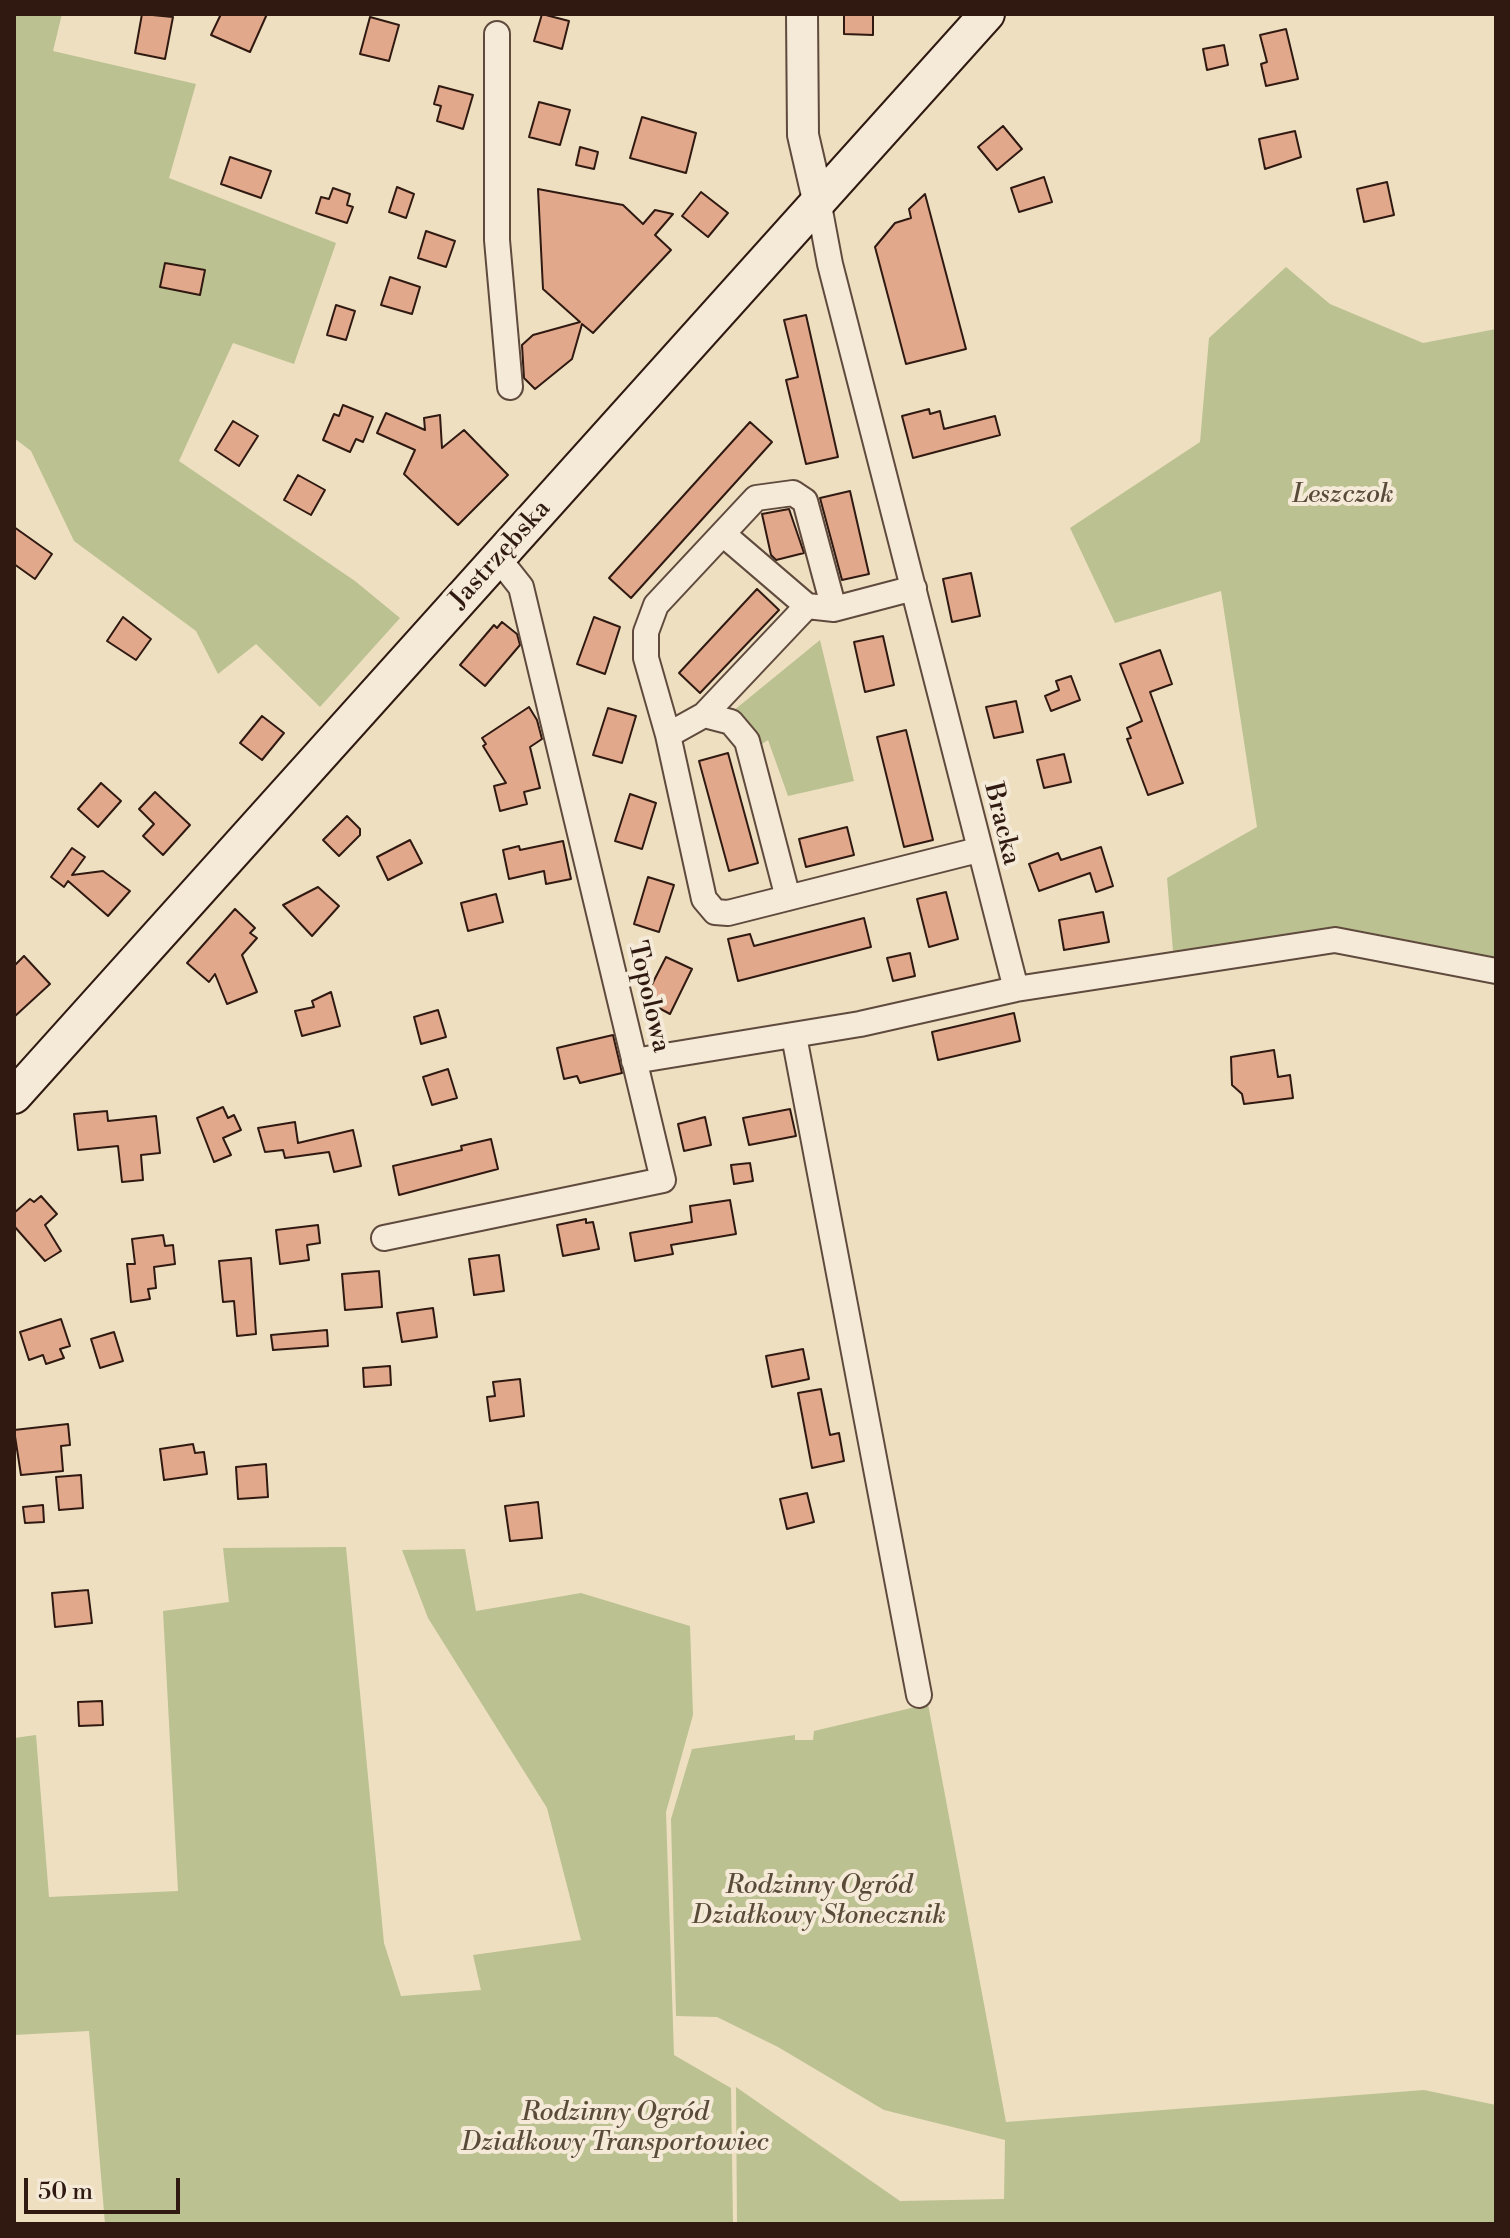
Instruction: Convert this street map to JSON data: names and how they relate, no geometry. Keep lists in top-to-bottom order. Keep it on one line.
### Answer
{"streets":{"main road":["Jastrzębska"],"street":["Bracka","Topolowa"]},"crossings":[["Jastrzębska","Bracka"],["Jastrzębska","Topolowa"]],"parks":["Leszczok","Rodzinny Ogród Działkowy Słonecznik","Rodzinny Ogród Działkowy Transportowiec"],"scale_bar":"50 m"}
